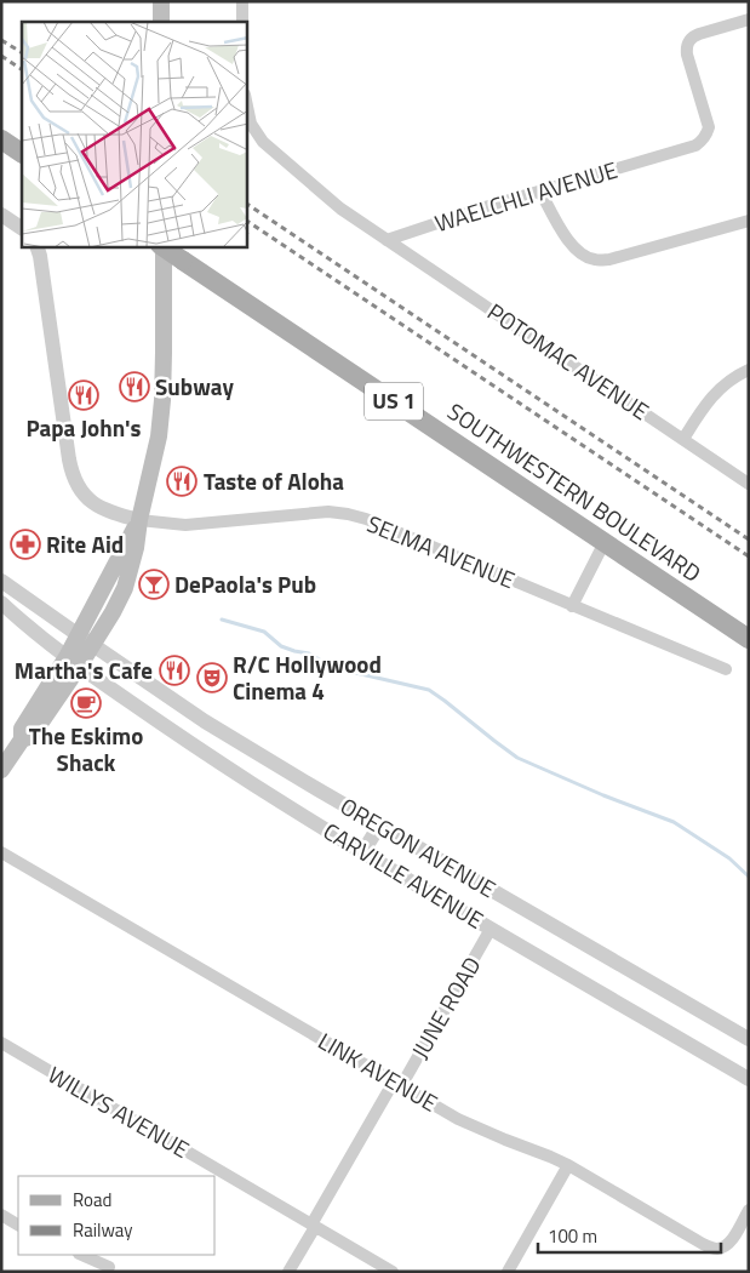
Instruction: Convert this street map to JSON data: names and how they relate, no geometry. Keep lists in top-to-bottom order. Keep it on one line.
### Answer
{"streets":{"main road":["US 1","SOUTHWESTERN BOULEVARD"],"street":["WAELCHLI AVENUE","POTOMAC AVENUE","SELMA AVENUE","OREGON AVENUE","CARVILLE AVENUE","JUNE ROAD","LINK AVENUE","WILLYS AVENUE"]},"crossings":[["WAELCHLI AVENUE","POTOMAC AVENUE"],["CARVILLE AVENUE","JUNE ROAD"],["JUNE ROAD","LINK AVENUE"],["JUNE ROAD","WILLYS AVENUE"]],"places":{"restaurant":["Subway","Papa John's","Taste of Aloha","Martha's Cafe"],"pharmacy":["Rite Aid"],"bar":["DePaola's Pub"],"theatre":["R/C Hollywood Cinema 4"],"cafe":["The Eskimo Shack"]},"legend":["Road","Railway"],"scale_bar":"100 m"}
